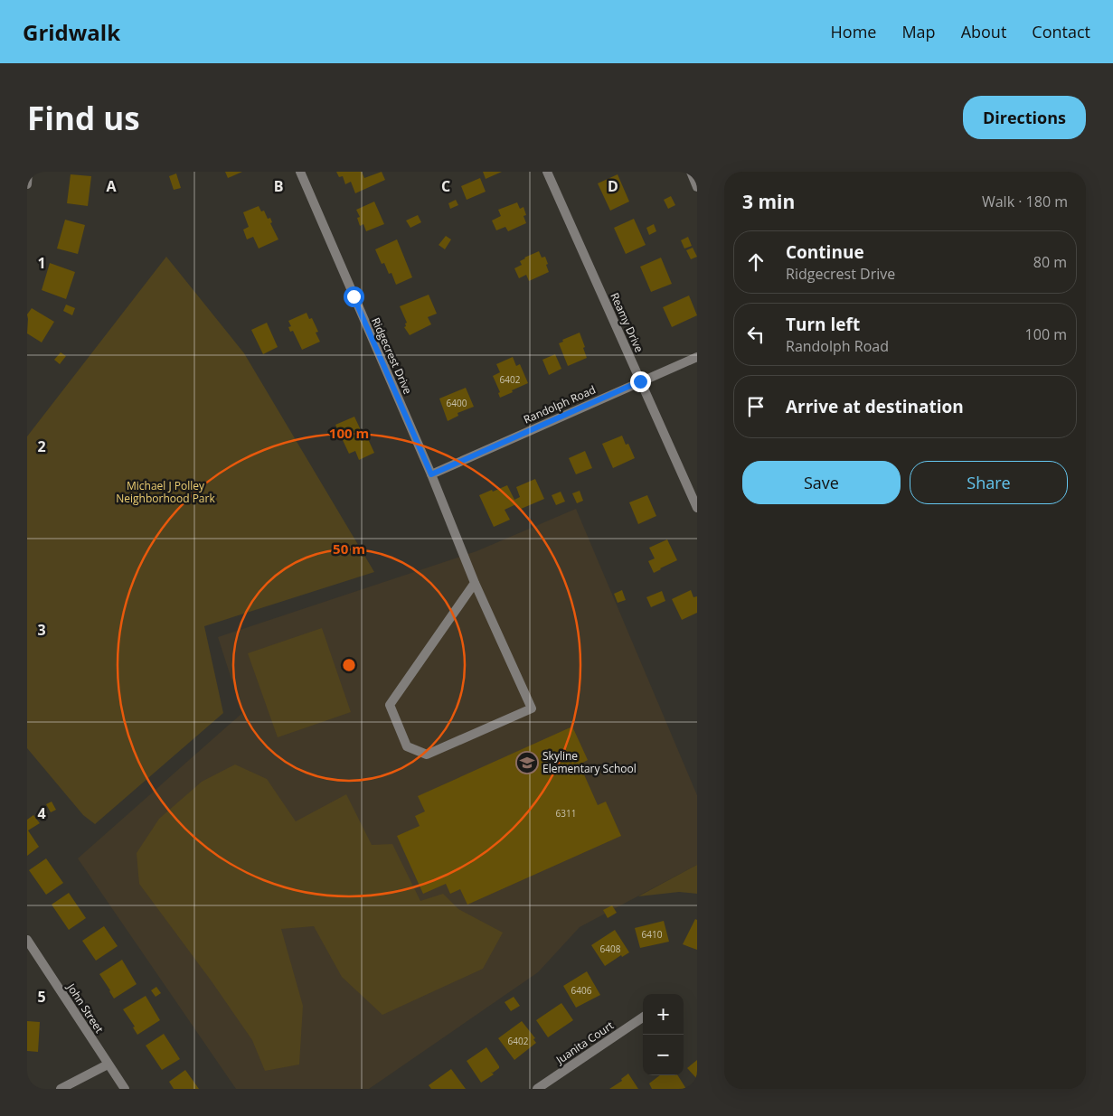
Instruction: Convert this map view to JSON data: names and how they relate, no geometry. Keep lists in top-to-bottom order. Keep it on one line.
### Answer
{"streets":{"street":["Reamy Drive","Ridgecrest Drive","Randolph Road","John Street","Juanita Court"]},"crossings":[["Reamy Drive","Randolph Road"],["Ridgecrest Drive","Randolph Road"]],"parks":["Michael J Polley Neighborhood Park"],"places":{"school or university":["Skyline Elementary School"]},"house_numbers":["6402","6400","6311","6410","6408","6406","6402"],"page":{"header":"Gridwalk","nav":["Home","Map","About","Contact"],"buttons":["Directions",["Save","Share"]],"title":"Find us","heading":["3 min","Walk · 180 m"],"list":[["Continue","Ridgecrest Drive","80 m"],["Turn left","Randolph Road","100 m"],"Arrive at destination"],"map_buttons":["+","−"]},"grid":{"columns":["A","B","C","D"],"rows":["1","2","3","4","5"]},"rings":["100 m","50 m"]}
